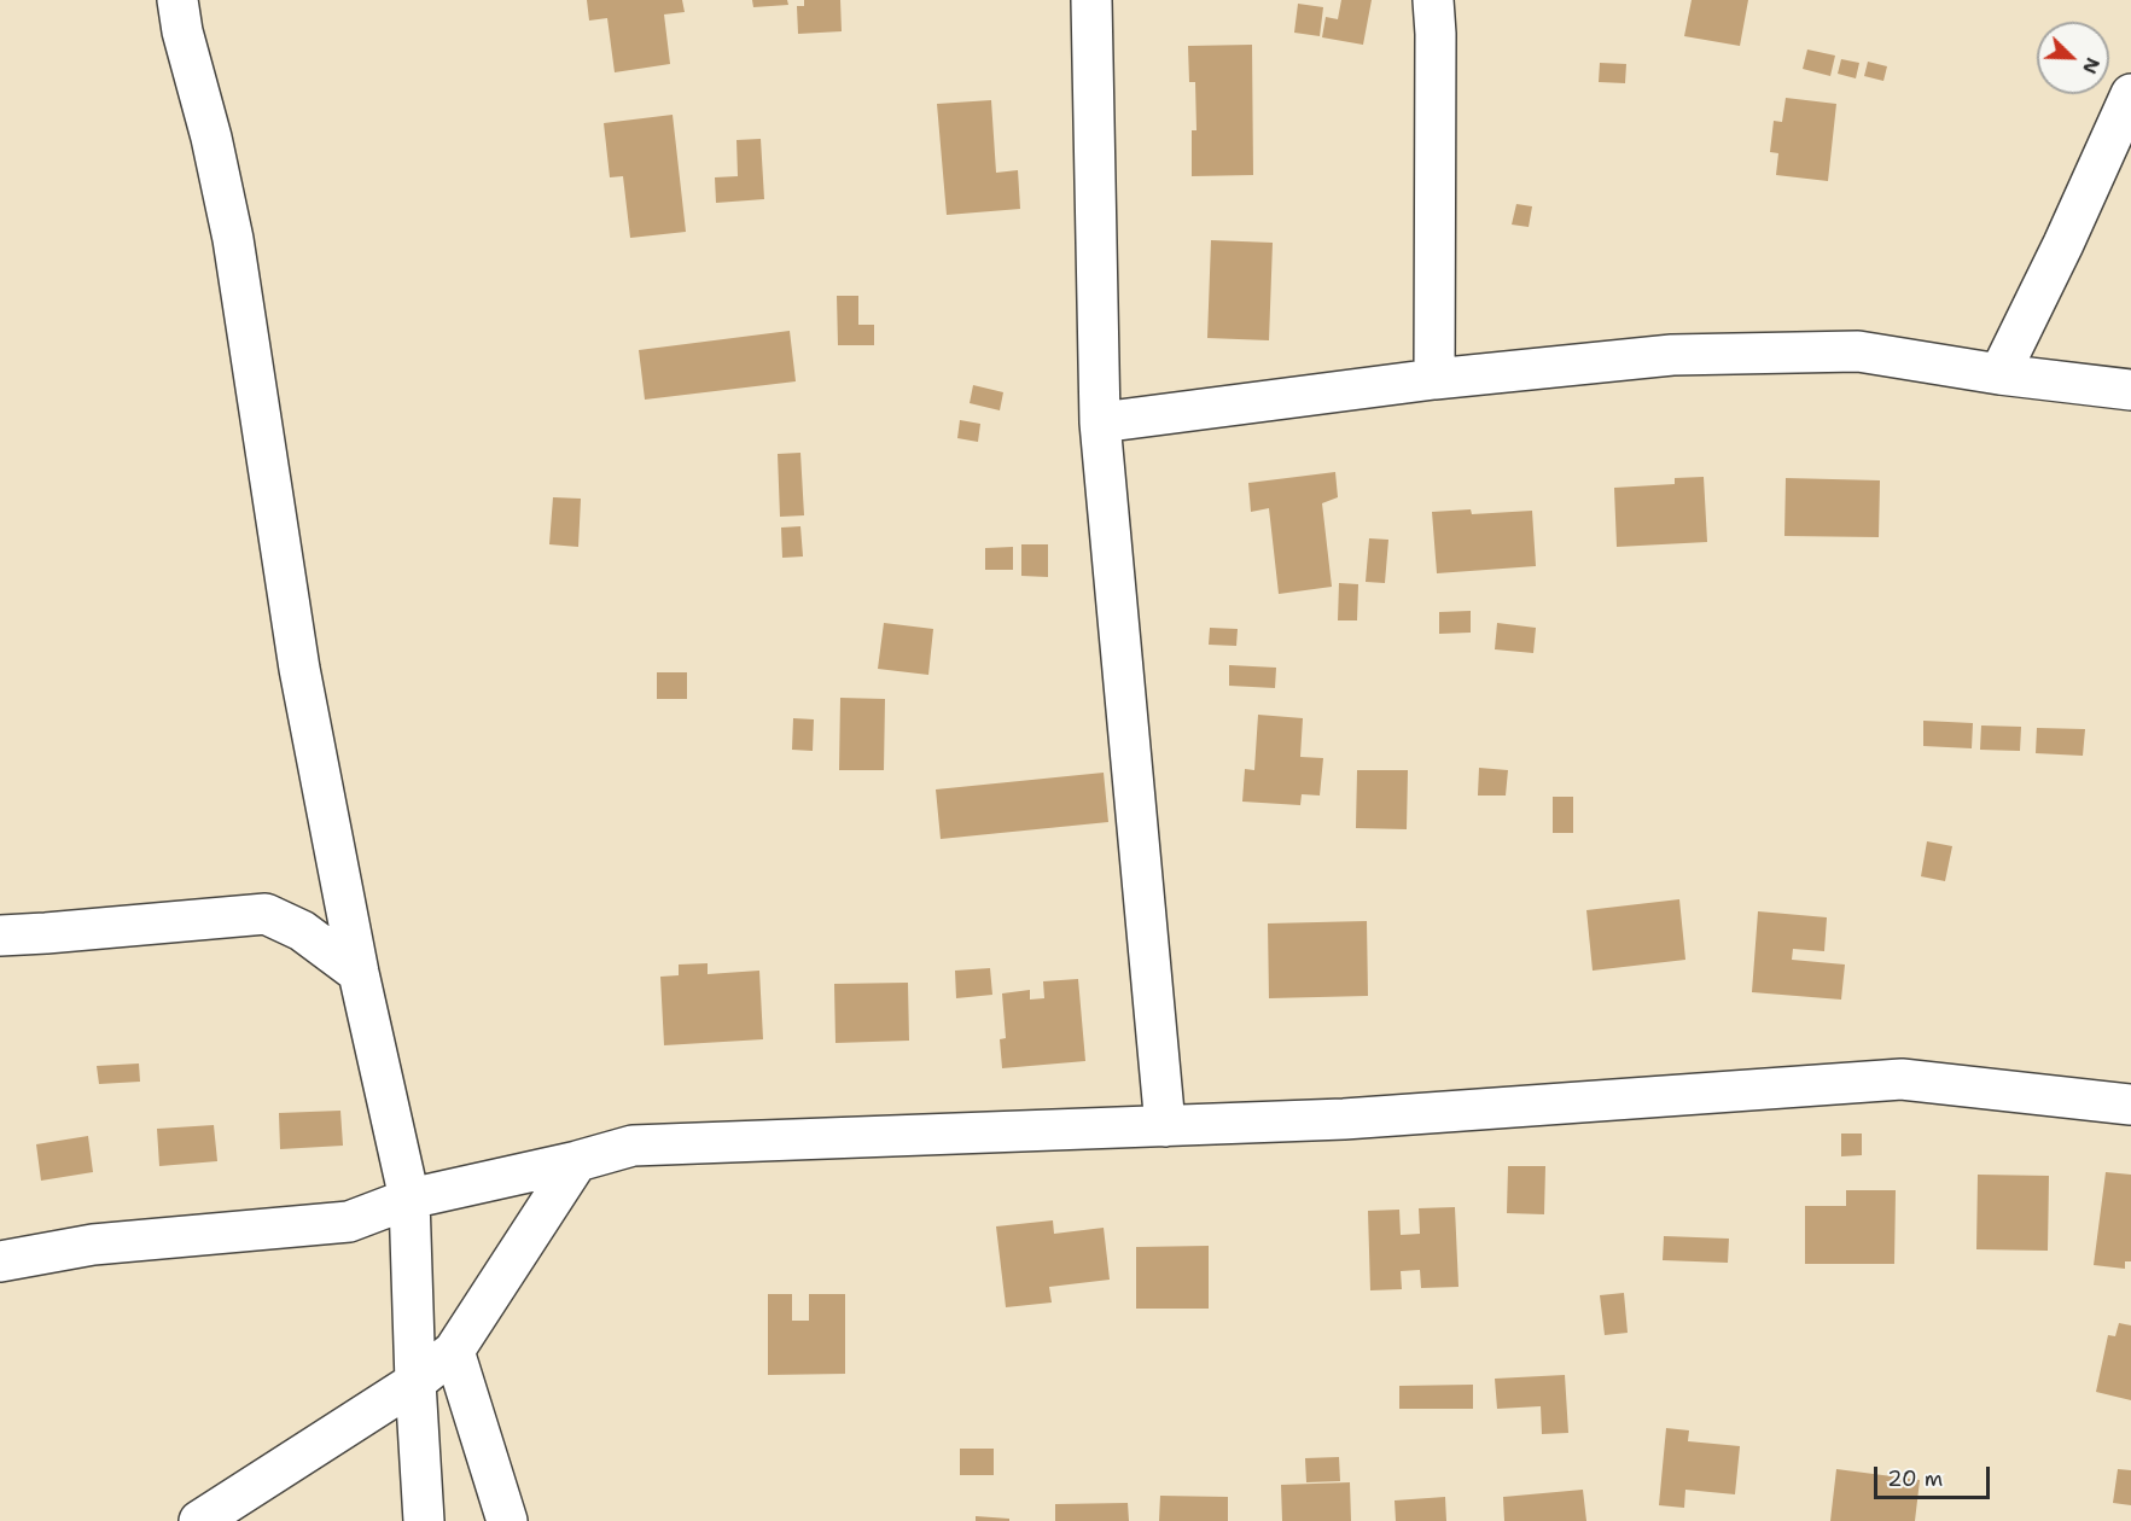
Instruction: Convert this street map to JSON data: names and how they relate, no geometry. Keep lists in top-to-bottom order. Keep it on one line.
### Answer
{"scale_bar":"20 m","north":"bottom right"}
